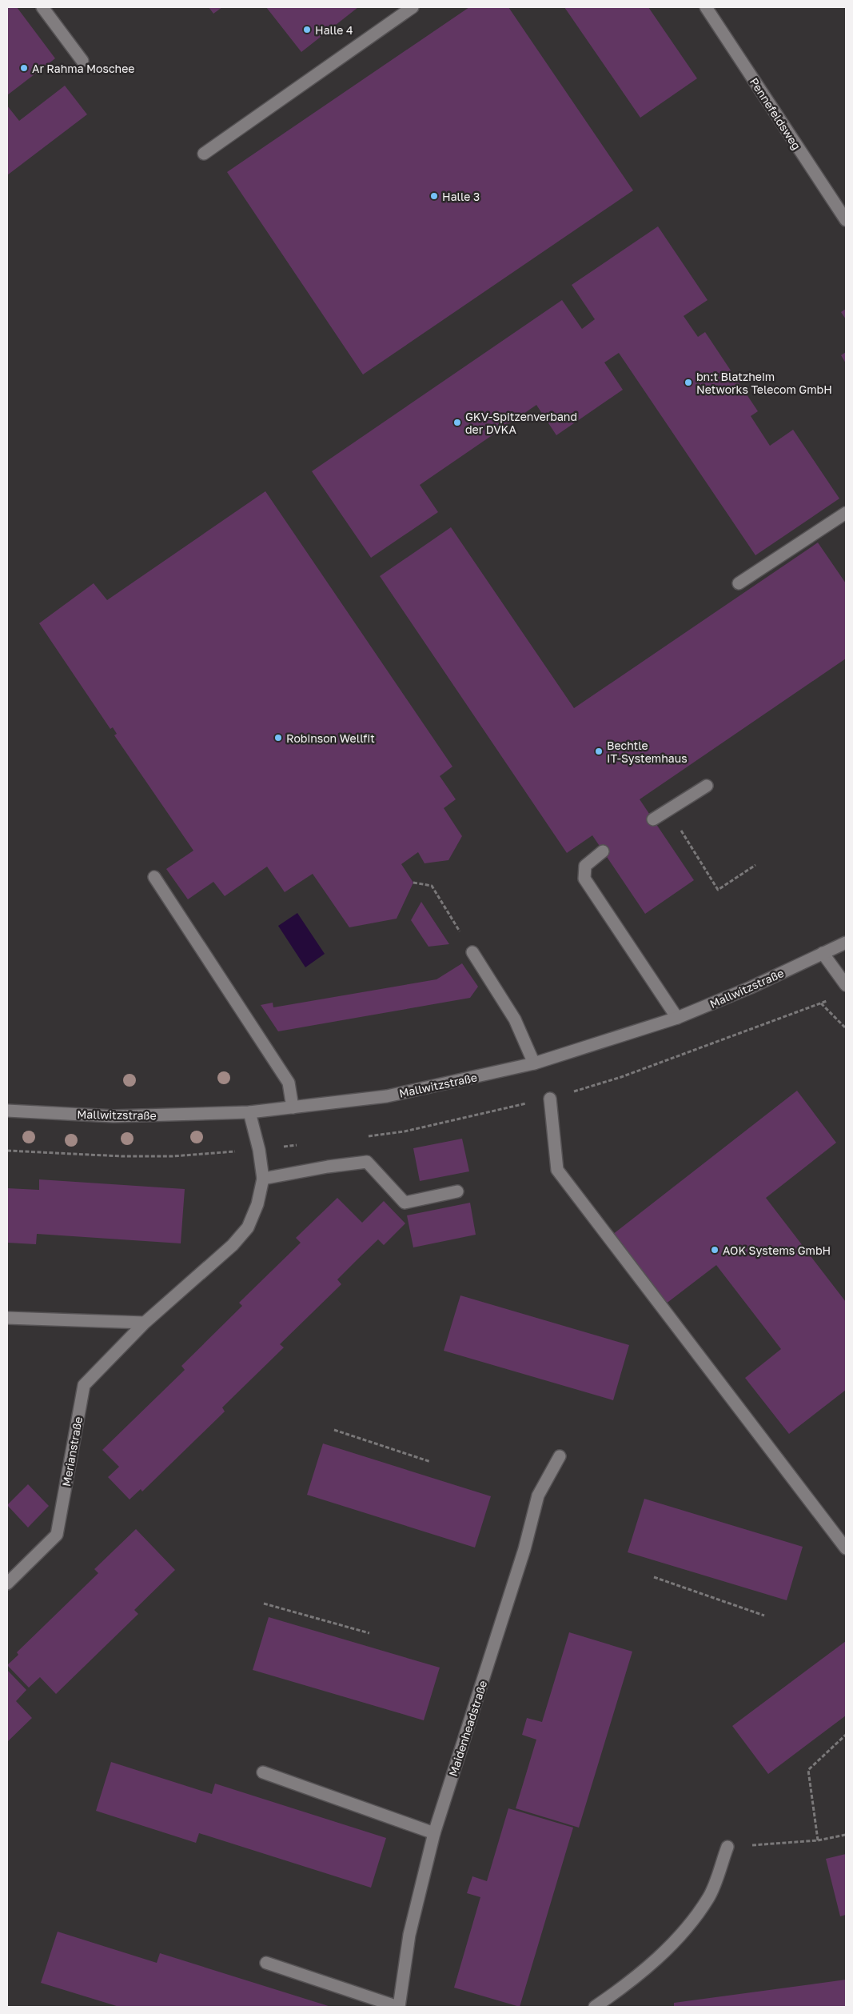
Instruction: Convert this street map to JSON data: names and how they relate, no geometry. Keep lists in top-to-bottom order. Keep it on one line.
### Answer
{"streets":{"street":["Pennefeldsweg","Mallwitzstraße","Merianstraße","Maidenheadstraße"]},"crossings":[["Mallwitzstraße","Merianstraße"]],"places":["Halle 4","Ar Rahma Moschee","Halle 3","bn:t Blatzheim Networks Telecom GmbH","GKV-Spitzenverband der DVKA","Robinson Wellfit","Bechtle IT-Systemhaus","AOK Systems GmbH"]}
